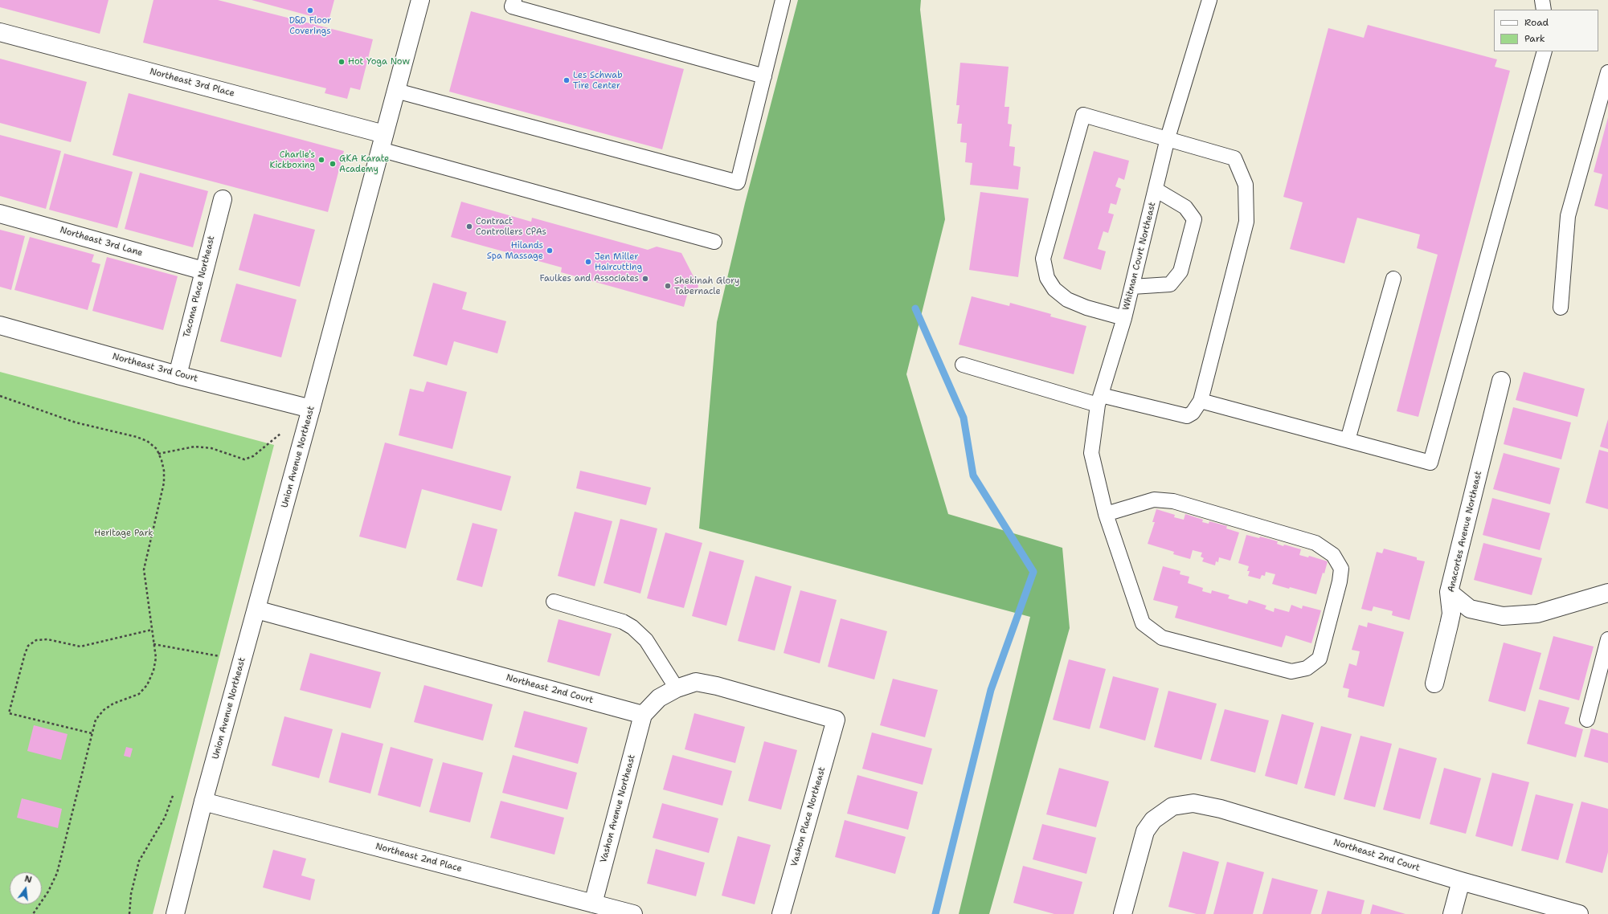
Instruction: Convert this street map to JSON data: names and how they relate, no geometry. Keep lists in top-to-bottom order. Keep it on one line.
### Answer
{"streets":{"street":["Northeast 3rd Place","Northeast 3rd Lane","Tacoma Place Northeast","Northeast 3rd Court","Union Avenue Northeast","Anacortes Avenue Northeast","Northeast 2nd Court","Vashon Avenue Northeast","Vashon Place Northeast","Northeast 2nd Place"],"lane":["Whitman Court Northeast"]},"crossings":[["Northeast 3rd Place","Union Avenue Northeast"],["Northeast 3rd Lane","Tacoma Place Northeast"],["Tacoma Place Northeast","Northeast 3rd Court"],["Northeast 3rd Court","Union Avenue Northeast"],["Union Avenue Northeast","Northeast 2nd Court"],["Union Avenue Northeast","Northeast 2nd Place"],["Northeast 2nd Court","Vashon Avenue Northeast"],["Vashon Avenue Northeast","Northeast 2nd Place"]],"parks":["Heritage Park"],"places":["D&D Floor Coverings","Hot Yoga Now","Les Schwab Tire Center","Charlie's Kickboxing","GKA Karate Academy","Contract Controllers CPAs","Hilands Spa Massage","Jen Miller Haircutting","Faulkes and Associates","Shekinah Glory Tabernacle"],"legend":["Road","Park"],"north":"top"}
